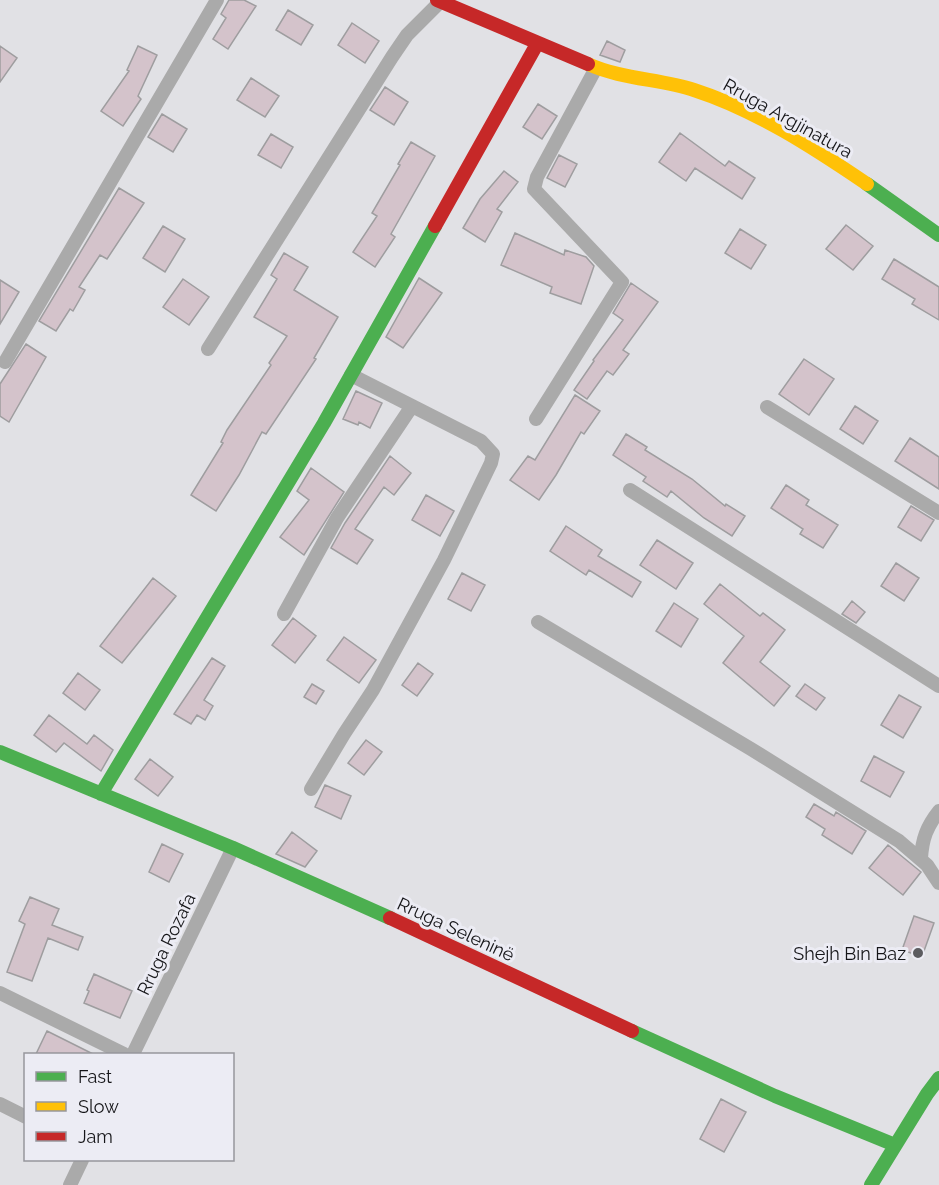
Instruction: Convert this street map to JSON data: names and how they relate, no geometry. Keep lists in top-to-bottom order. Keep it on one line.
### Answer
{"streets":{"street":["Rruga Argjinatura","Rruga Seleninë","Rruga Rozafa"]},"crossings":[["Rruga Seleninë","Rruga Rozafa"]],"places":["Shejh Bin Baz"],"legend":["Fast","Slow","Jam"]}
